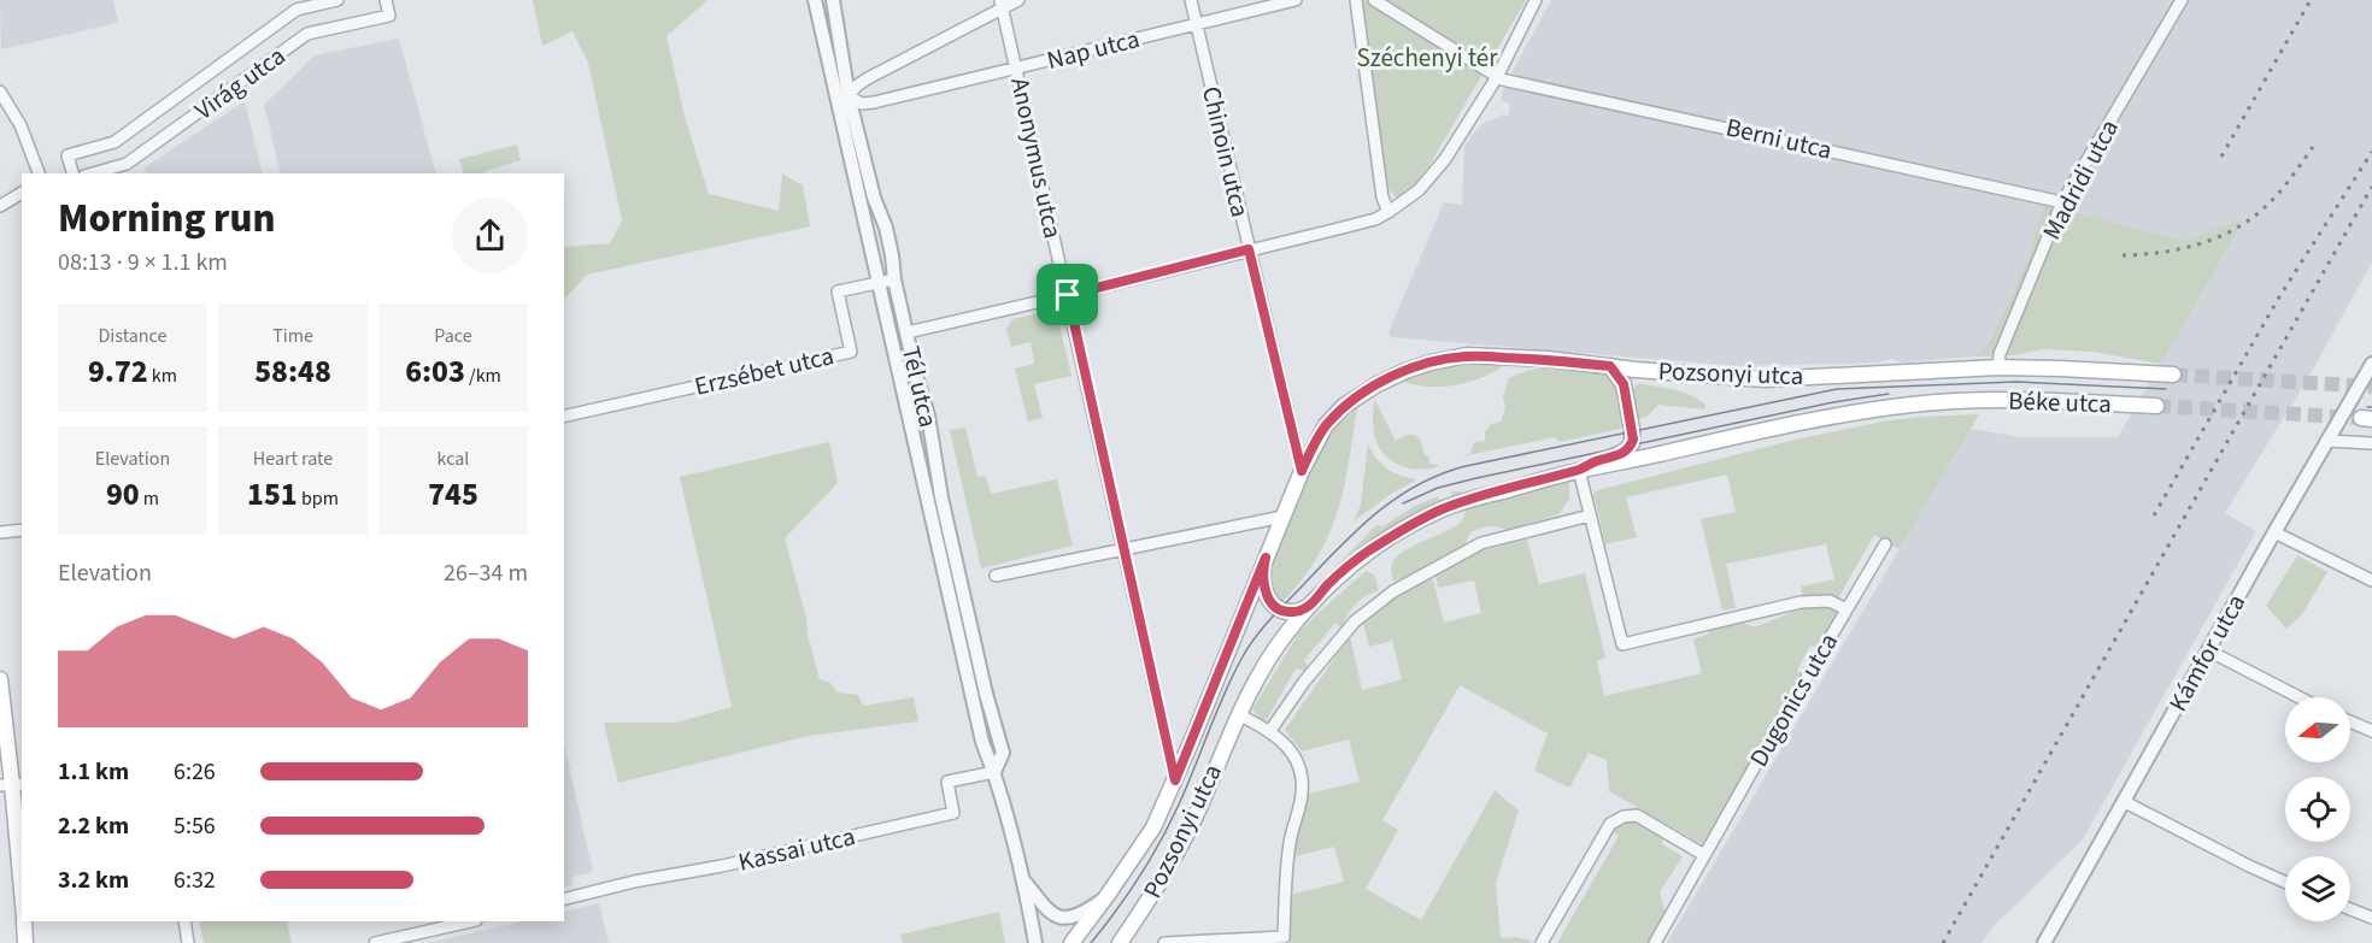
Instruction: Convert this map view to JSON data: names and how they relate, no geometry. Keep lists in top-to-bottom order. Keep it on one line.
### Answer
{"streets":{"main road":["Pozsonyi utca","Béke utca"],"street":["Nap utca","Virág utca","Berni utca","Chinoin utca","Anonymus utca","Madridi utca","Erzsébet utca","Tél utca","Kámfor utca","Dugonics utca","Kassai utca"]},"crossings":[["Nap utca","Chinoin utca"],["Nap utca","Anonymus utca"],["Nap utca","Tél utca"],["Berni utca","Madridi utca"],["Chinoin utca","Pozsonyi utca"],["Anonymus utca","Pozsonyi utca"],["Madridi utca","Pozsonyi utca"],["Madridi utca","Béke utca"],["Erzsébet utca","Tél utca"],["Pozsonyi utca","Béke utca"],["Tél utca","Kassai utca"]],"parks":["Széchenyi tér"],"north":"left","page":{"heading":["Morning run","08:13 · 9 × 1.1 km"],"stats":[["Distance","9.72 km"],["Time","58:48"],["Pace","6:03 /km"],["Elevation","90 m"],["Heart rate","151 bpm"],["kcal","745"]],"chart":["Elevation","26–34 m"],"list":[{"name":"1.1 km","note":"6:26"},{"name":"2.2 km","note":"5:56"},{"name":"3.2 km","note":"6:32"}]}}
